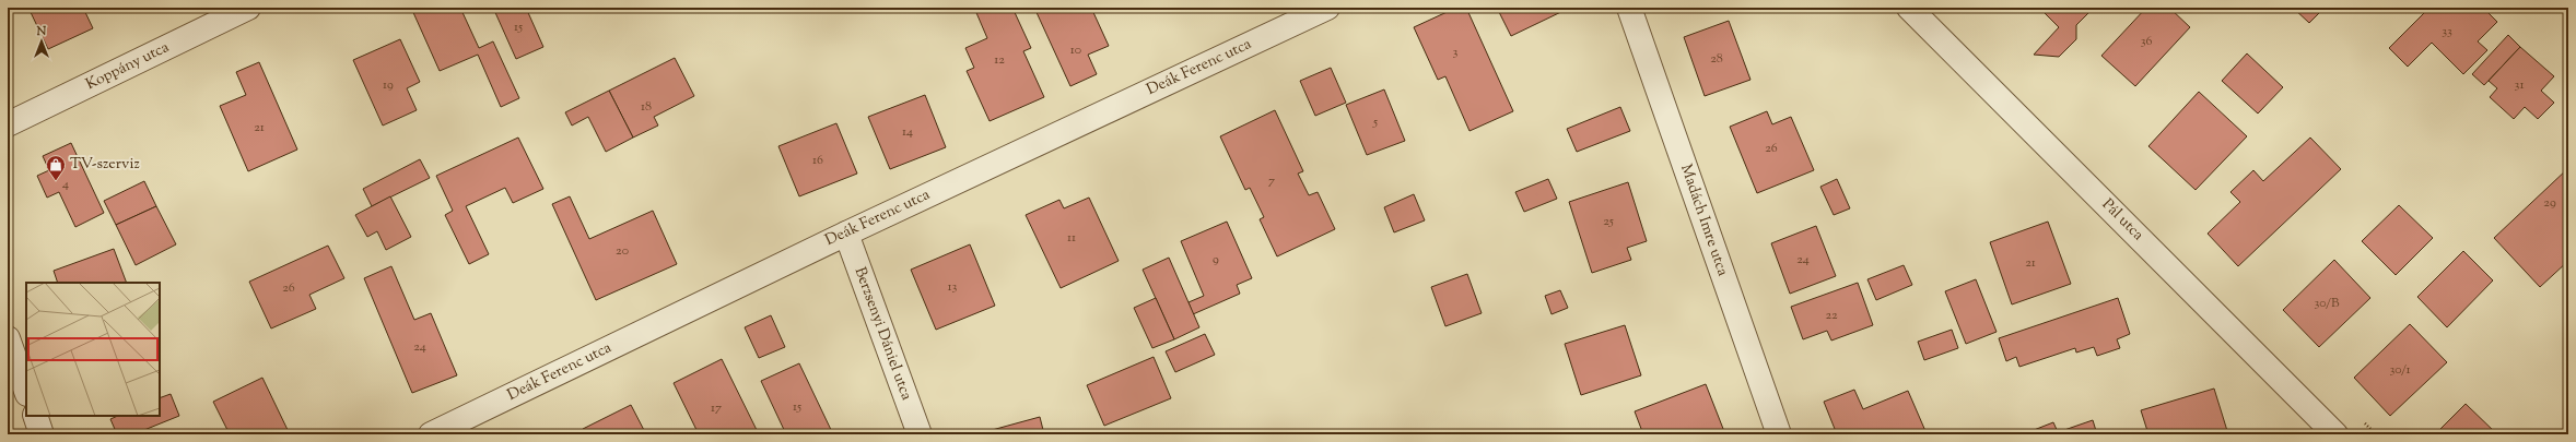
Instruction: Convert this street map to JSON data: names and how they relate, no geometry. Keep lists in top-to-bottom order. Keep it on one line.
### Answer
{"streets":{"street":["Koppány utca","Deák Ferenc utca","Madách Imre utca","Pál utca","Berzsenyi Dániel utca"]},"crossings":[["Deák Ferenc utca","Berzsenyi Dániel utca"]],"places":{"shop":["TV-szerviz"]},"house_numbers":["15","33","36","10","3","28","12","19","31","18","5","21","14","26","16","7","4","29","25","11","20","9","24","21","13","26","30/B","22","24","30/1","15","17"],"north":"top"}
